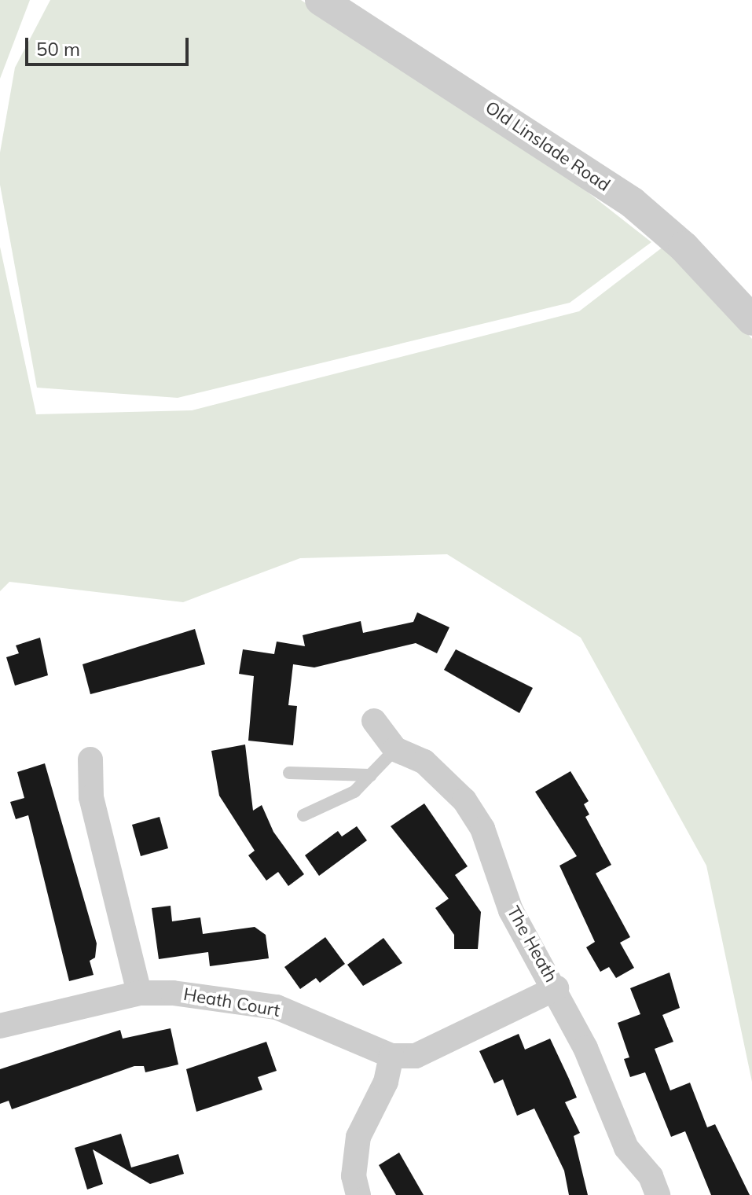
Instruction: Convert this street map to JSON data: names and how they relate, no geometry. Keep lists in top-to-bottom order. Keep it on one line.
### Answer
{"streets":{"street":["Old Linslade Road","The Heath","Heath Court"]},"crossings":[["The Heath","Heath Court"]],"scale_bar":"50 m"}
